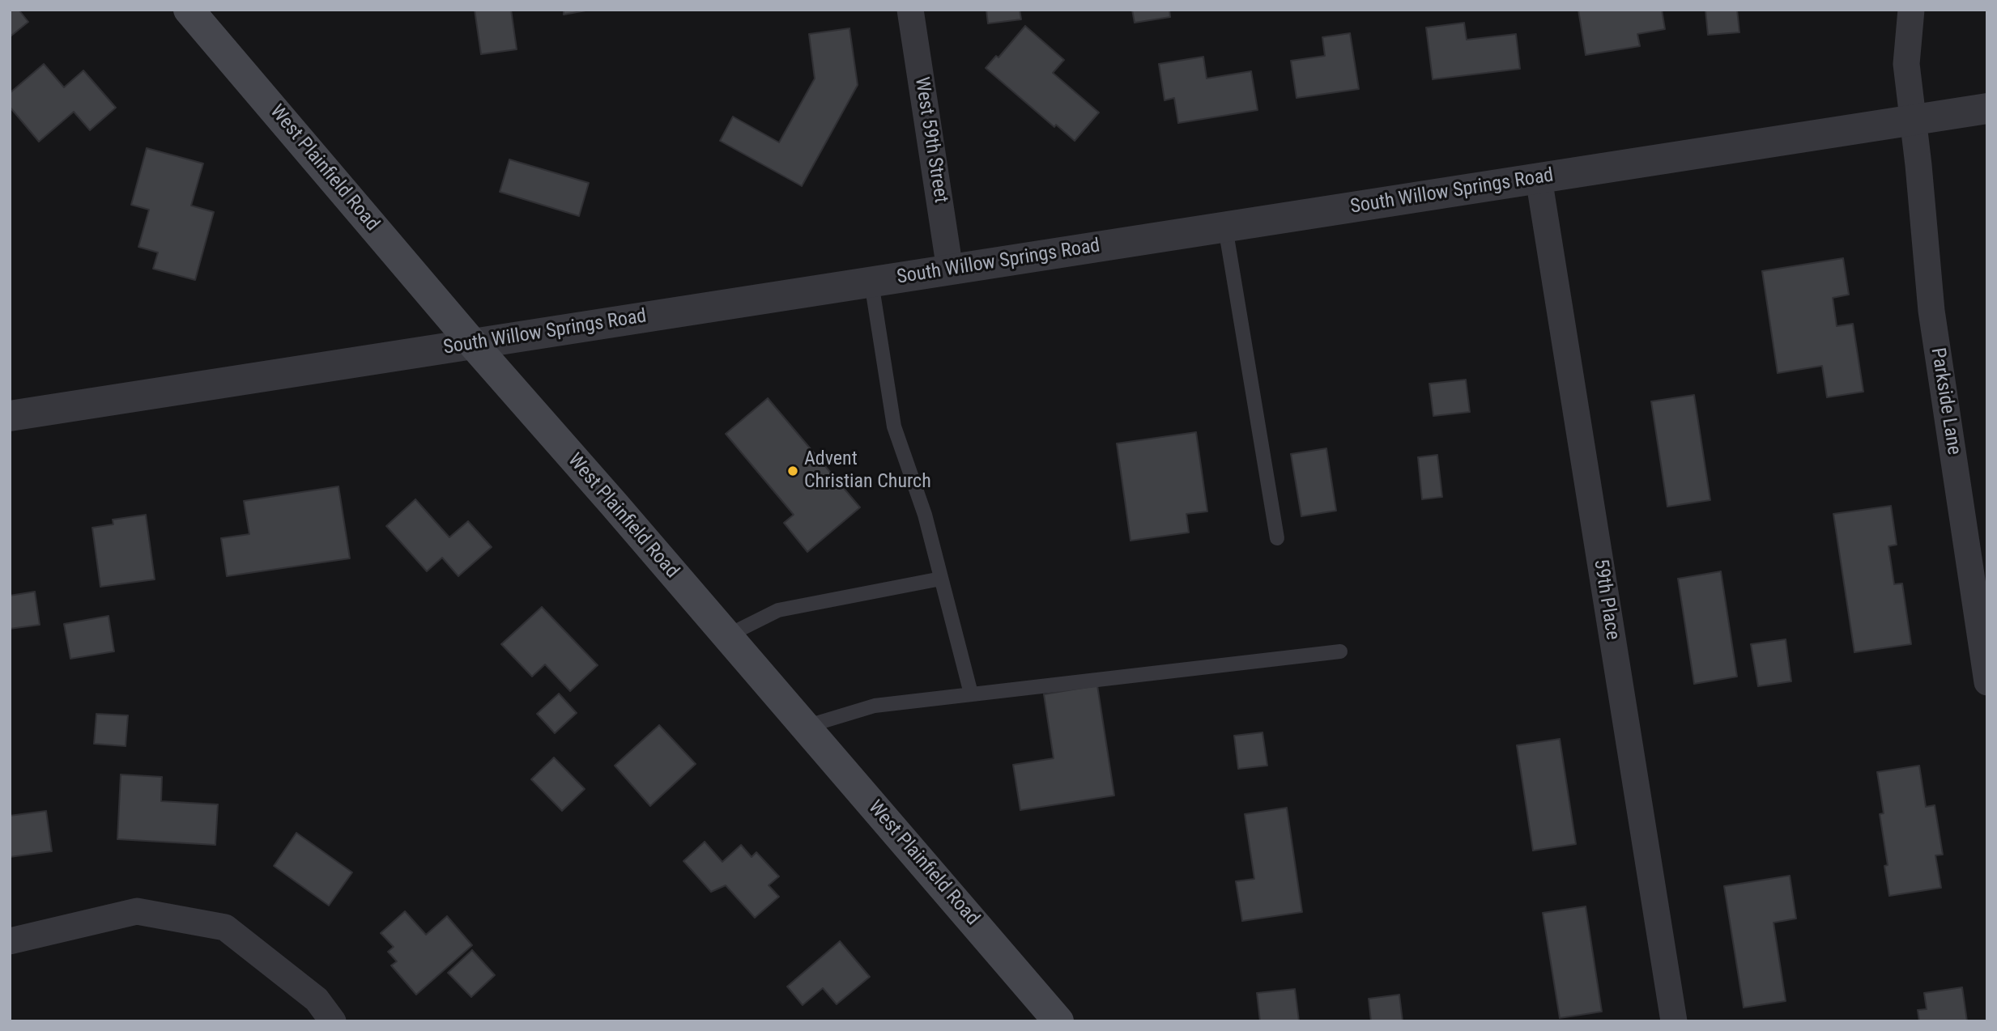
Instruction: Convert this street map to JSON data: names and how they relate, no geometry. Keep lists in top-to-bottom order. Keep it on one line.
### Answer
{"streets":{"main road":["West Plainfield Road"],"street":["West 59th Street","South Willow Springs Road","Parkside Lane","59th Place"]},"crossings":[["West 59th Street","South Willow Springs Road"],["West Plainfield Road","South Willow Springs Road"],["South Willow Springs Road","Parkside Lane"],["South Willow Springs Road","59th Place"]],"places":["Advent Christian Church"]}
